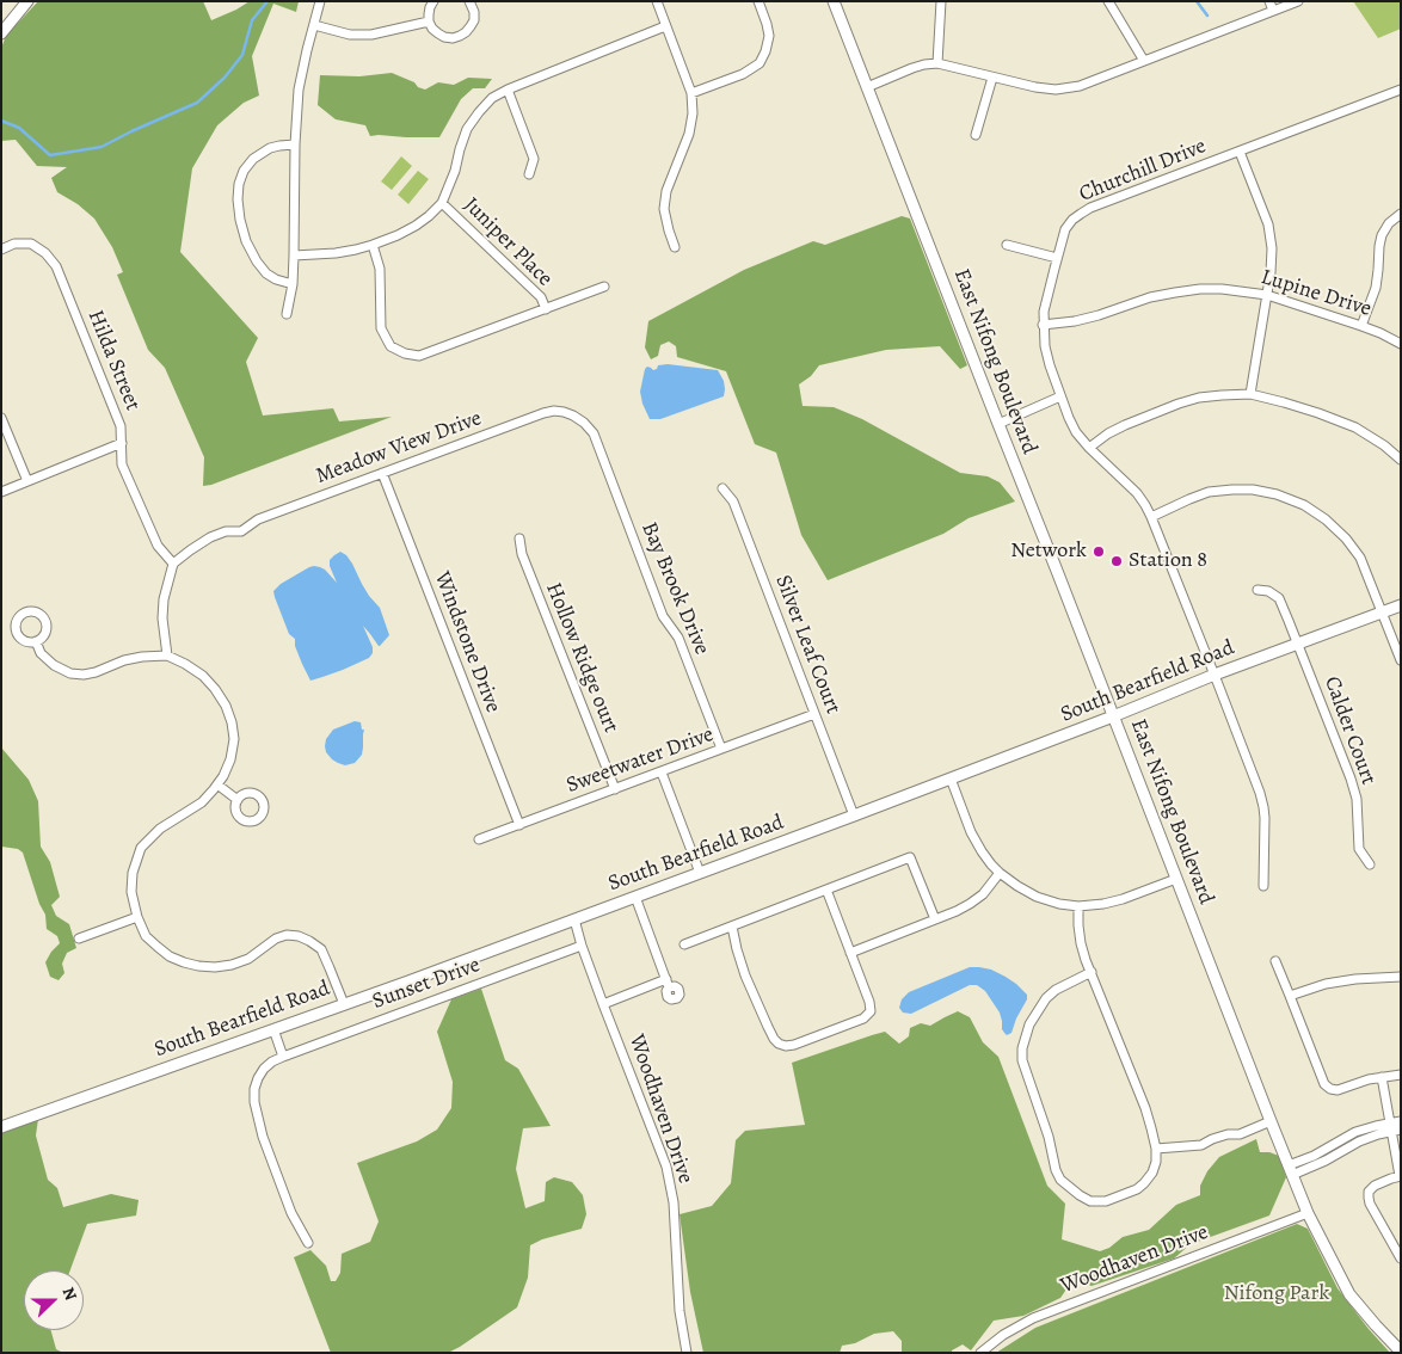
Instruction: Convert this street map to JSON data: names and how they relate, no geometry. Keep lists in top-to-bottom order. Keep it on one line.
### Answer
{"streets":{"street":["Churchill Drive","Juniper Place","Lupine Drive","Hilda Street","East Nifong Boulevard","Meadow View Drive","Bay Brook Drive","Windstone Drive","Silver Leaf Court","Hollow Ridge ourt","South Bearfield Road","Calder Court","Sweetwater Drive","Sunset Drive","Woodhaven Drive"]},"crossings":[["Churchill Drive","Lupine Drive"],["Churchill Drive","South Bearfield Road"],["Hilda Street","Meadow View Drive"],["East Nifong Boulevard","South Bearfield Road"],["East Nifong Boulevard","Woodhaven Drive"],["Meadow View Drive","Bay Brook Drive"],["Meadow View Drive","Windstone Drive"],["Bay Brook Drive","Sweetwater Drive"],["Windstone Drive","Sweetwater Drive"],["Silver Leaf Court","South Bearfield Road"],["Silver Leaf Court","Sweetwater Drive"],["Hollow Ridge ourt","Sweetwater Drive"],["South Bearfield Road","Calder Court"],["South Bearfield Road","Woodhaven Drive"],["Sunset Drive","Woodhaven Drive"]],"parks":["Nifong Park"],"places":["Network","Station 8"],"north":"right"}
